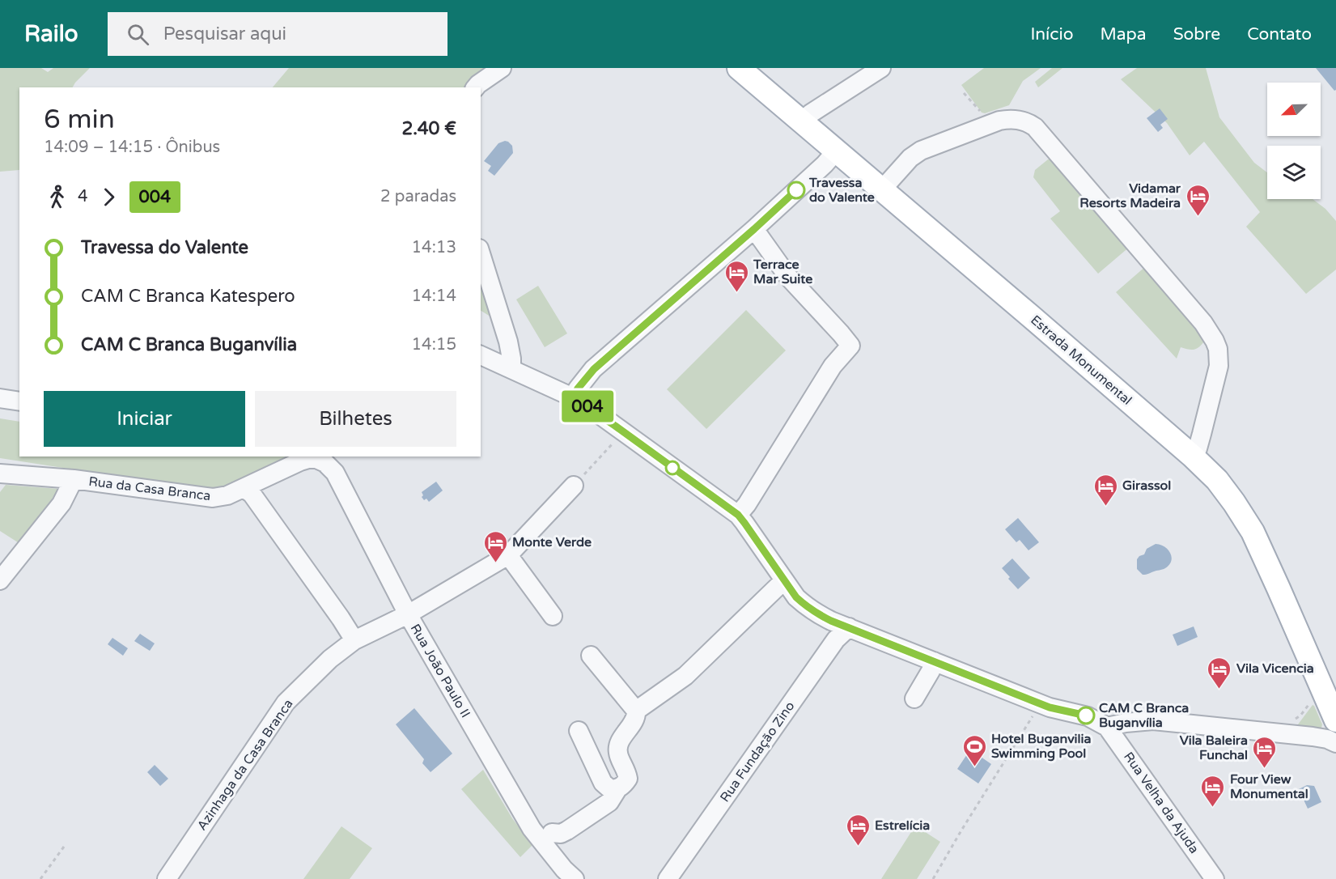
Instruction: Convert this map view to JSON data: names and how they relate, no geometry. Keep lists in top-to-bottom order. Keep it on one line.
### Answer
{"streets":{"main road":["Estrada Monumental"],"street":["Rua da Casa Branca","Rua João Paulo II","Rua Fundação Zino","Azinhaga da Casa Branca","Rua Velha da Ajuda"]},"crossings":[["Rua da Casa Branca","Rua João Paulo II"],["Rua João Paulo II","Azinhaga da Casa Branca"]],"places":{"other":["Travessa do Valente","CAM C Branca Buganvília"],"hotel":["Vidamar Resorts Madeira","Terrace Mar Suite","Girassol","Monte Verde","Vila Vicencia","Vila Baleira Funchal","Four View Monumental","Estrelícia"],"sports":["Hotel Buganvilia Swimming Pool"]},"lines":["bus line 004"],"north":"bottom left","page":{"header":"Railo","search":"Pesquisar aqui","nav":["Início","Mapa","Sobre","Contato"],"on_map":"004","heading":["6 min","14:09 – 14:15 · Ônibus","2.40 €"],"legs":["4","004","2 paradas"],"list":[{"name":"Travessa do Valente","value":"14:13"},{"name":"CAM C Branca Katespero","value":"14:14"},{"name":"CAM C Branca Buganvília","value":"14:15"}],"buttons":["Iniciar","Bilhetes"]}}
